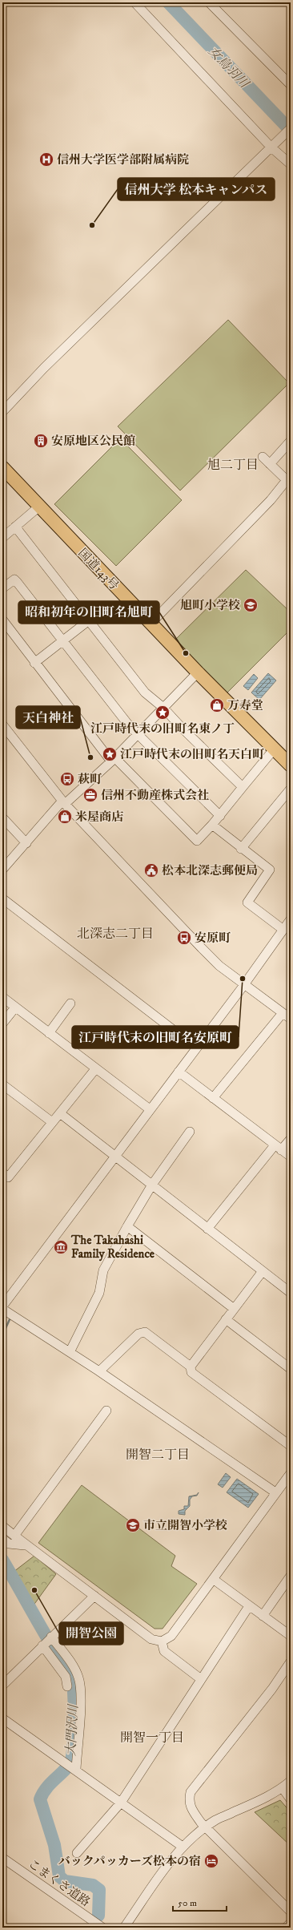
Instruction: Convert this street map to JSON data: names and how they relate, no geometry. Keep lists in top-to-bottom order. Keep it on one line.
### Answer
{"streets":{"highway":["国道143号"],"street":["こまくさ道路"]},"districts":["旭二丁目","北深志二丁目","開智二丁目","開智一丁目"],"water":["女鳥羽川","大門沢川"],"places":{"hospital":["信州大学医学部附属病院"],"other":["信州大学 松本キャンパス","昭和初年の旧町名旭町","天白神社","江戸時代末の旧町名安原町","開智公園"],"building":["安原地区公民館"],"school or university":["旭町小学校","市立開智小学校"],"shop":["万寿堂","米屋商店"],"place":["江戸時代末の旧町名東ノ丁","江戸時代末の旧町名天白町"],"bus stop":["萩町","安原町"],"office":["信州不動産株式会社"],"public building":["松本北深志郵便局"],"museum":["The Takahashi Family Residence"],"hotel":["バックパッカーズ松本の宿"]},"scale_bar":"50 m"}
